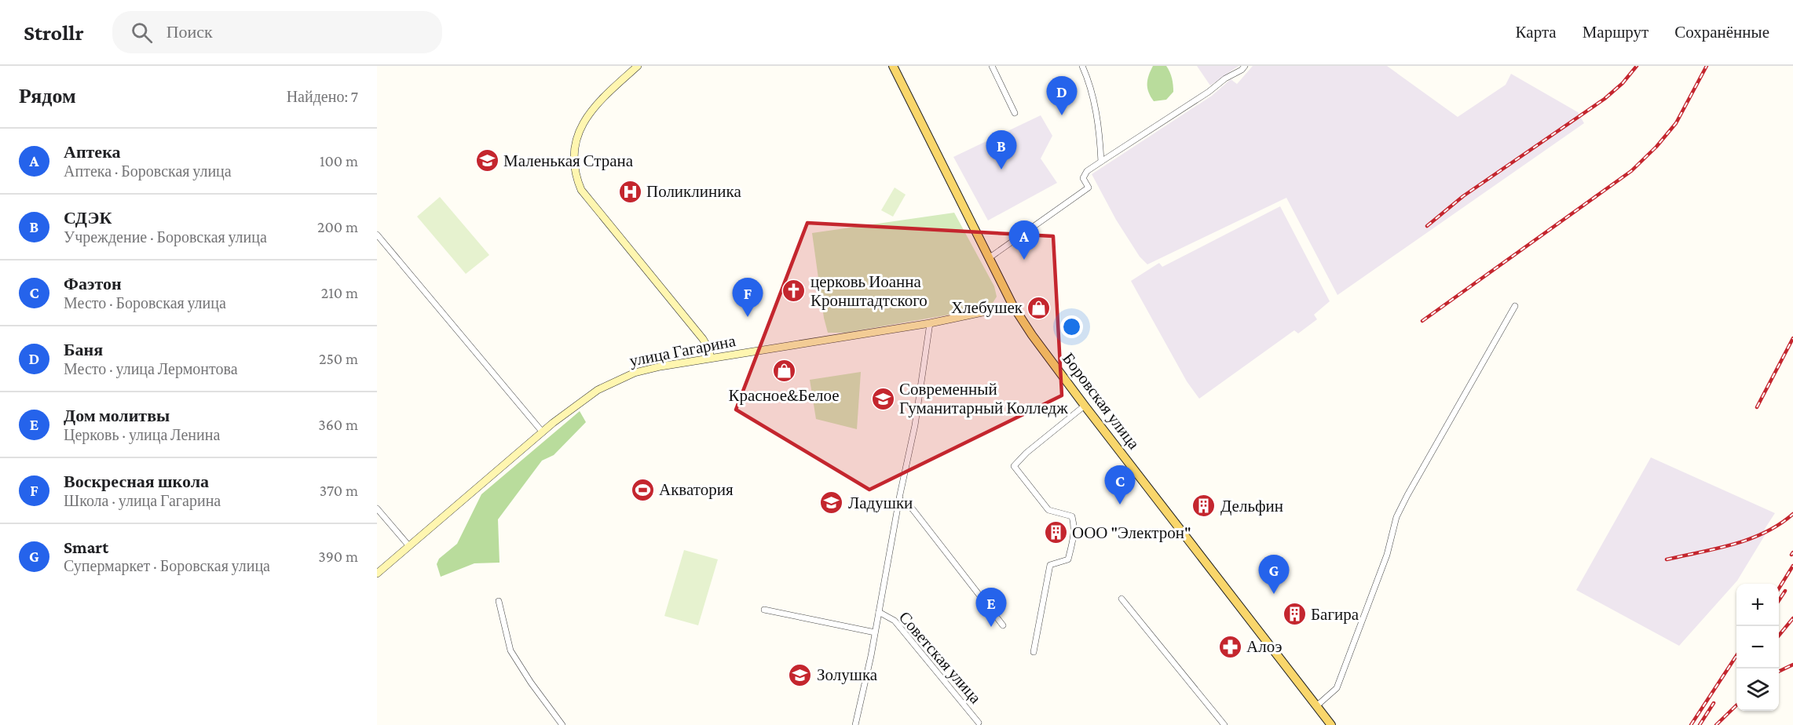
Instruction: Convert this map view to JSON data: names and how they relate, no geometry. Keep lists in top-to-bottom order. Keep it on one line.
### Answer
{"streets":{"main road":["Боровская улица"],"street":["улица Гагарина","Советская улица"]},"crossings":[["улица Гагарина","Боровская улица"]],"places":{"school or university":["Маленькая Страна","Современный Гуманитарный Колледж","Ладушки","Золушка"],"hospital":["Поликлиника"],"church":["церковь Иоанна Кронштадтского"],"shop":["Хлебушек","Красное&Белое"],"sports":["Акватория"],"building":["Дельфин","ООО \"Электрон\"","Багира"],"pharmacy":["Алоэ"]},"page":{"header":"Strollr","search":"Поиск","nav":["Карта","Маршрут","Сохранённые"],"heading":["Рядом","Найдено: 7"],"pins":["D","B","A","F","C","G","E"],"list":[{"mark":"A","name":"Аптека","note":"Аптека · Боровская улица","value":"100 m"},{"mark":"B","name":"СДЭК","note":"Учреждение · Боровская улица","value":"200 m"},{"mark":"C","name":"Фаэтон","note":"Место · Боровская улица","value":"210 m"},{"mark":"D","name":"Баня","note":"Место · улица Лермонтова","value":"250 m"},{"mark":"E","name":"Дом молитвы","note":"Церковь · улица Ленина","value":"360 m"},{"mark":"F","name":"Воскресная школа","note":"Школа · улица Гагарина","value":"370 m"},{"mark":"G","name":"Smart","note":"Супермаркет · Боровская улица","value":"390 m"}],"map_buttons":["+","−"]}}
